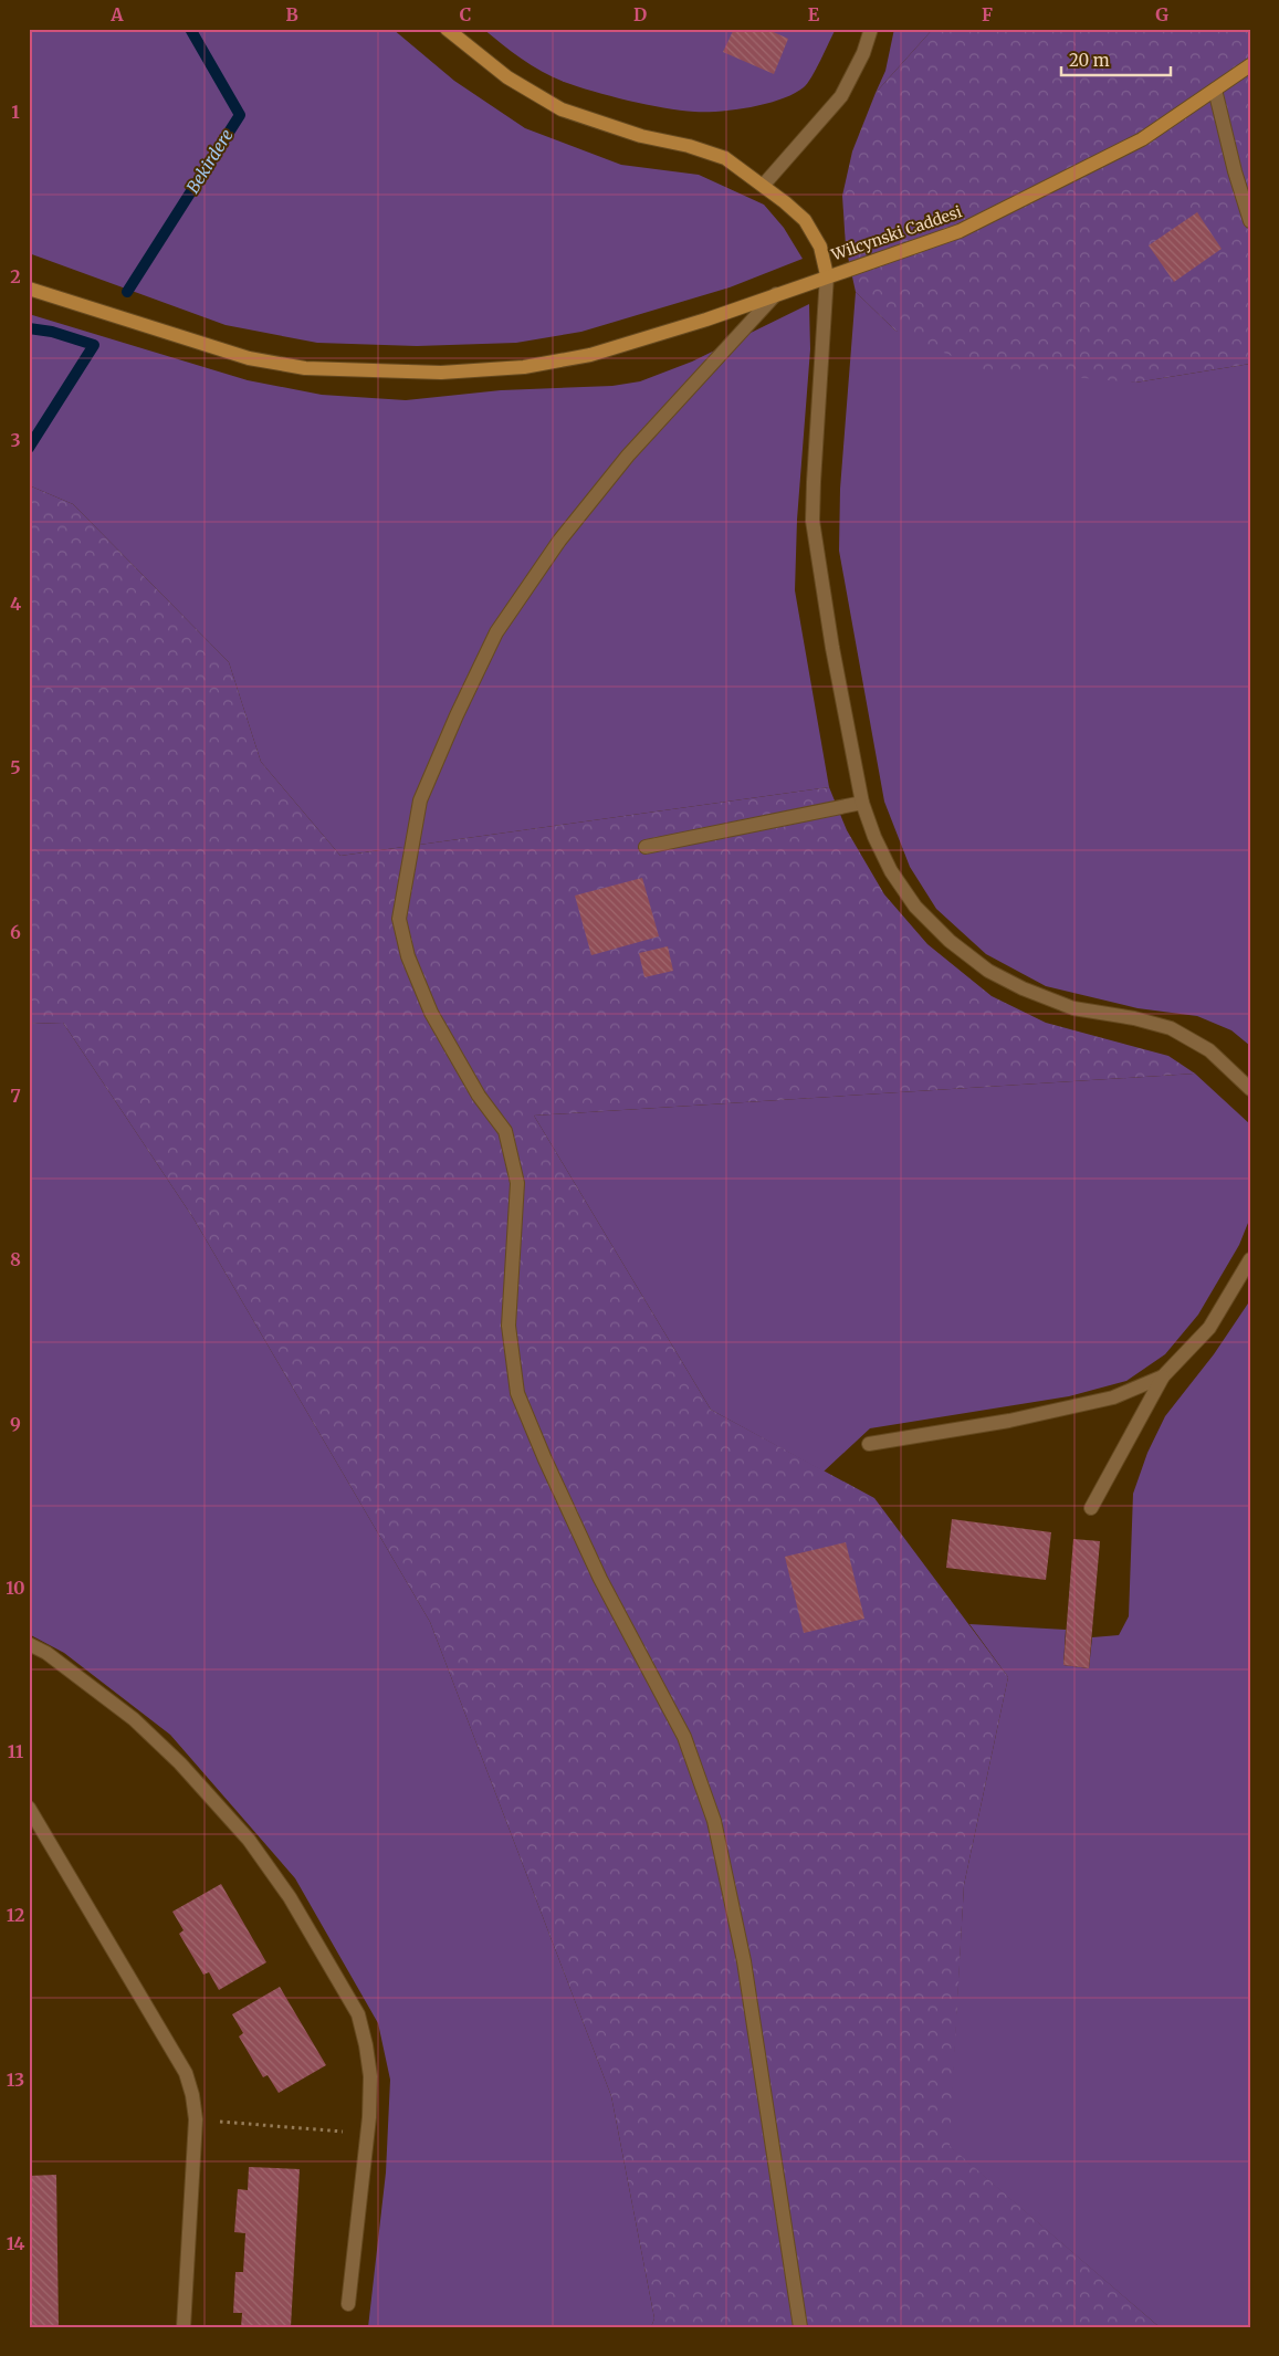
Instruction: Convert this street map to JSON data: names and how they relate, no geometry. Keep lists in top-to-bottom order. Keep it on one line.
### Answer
{"streets":{"main road":["Wilcynski Caddesi"]},"water":["Bekirdere"],"scale_bar":"20 m","grid":{"columns":["A","B","C","D","E","F","G"],"rows":["1","2","3","4","5","6","7","8","9","10","11","12","13","14"]}}
